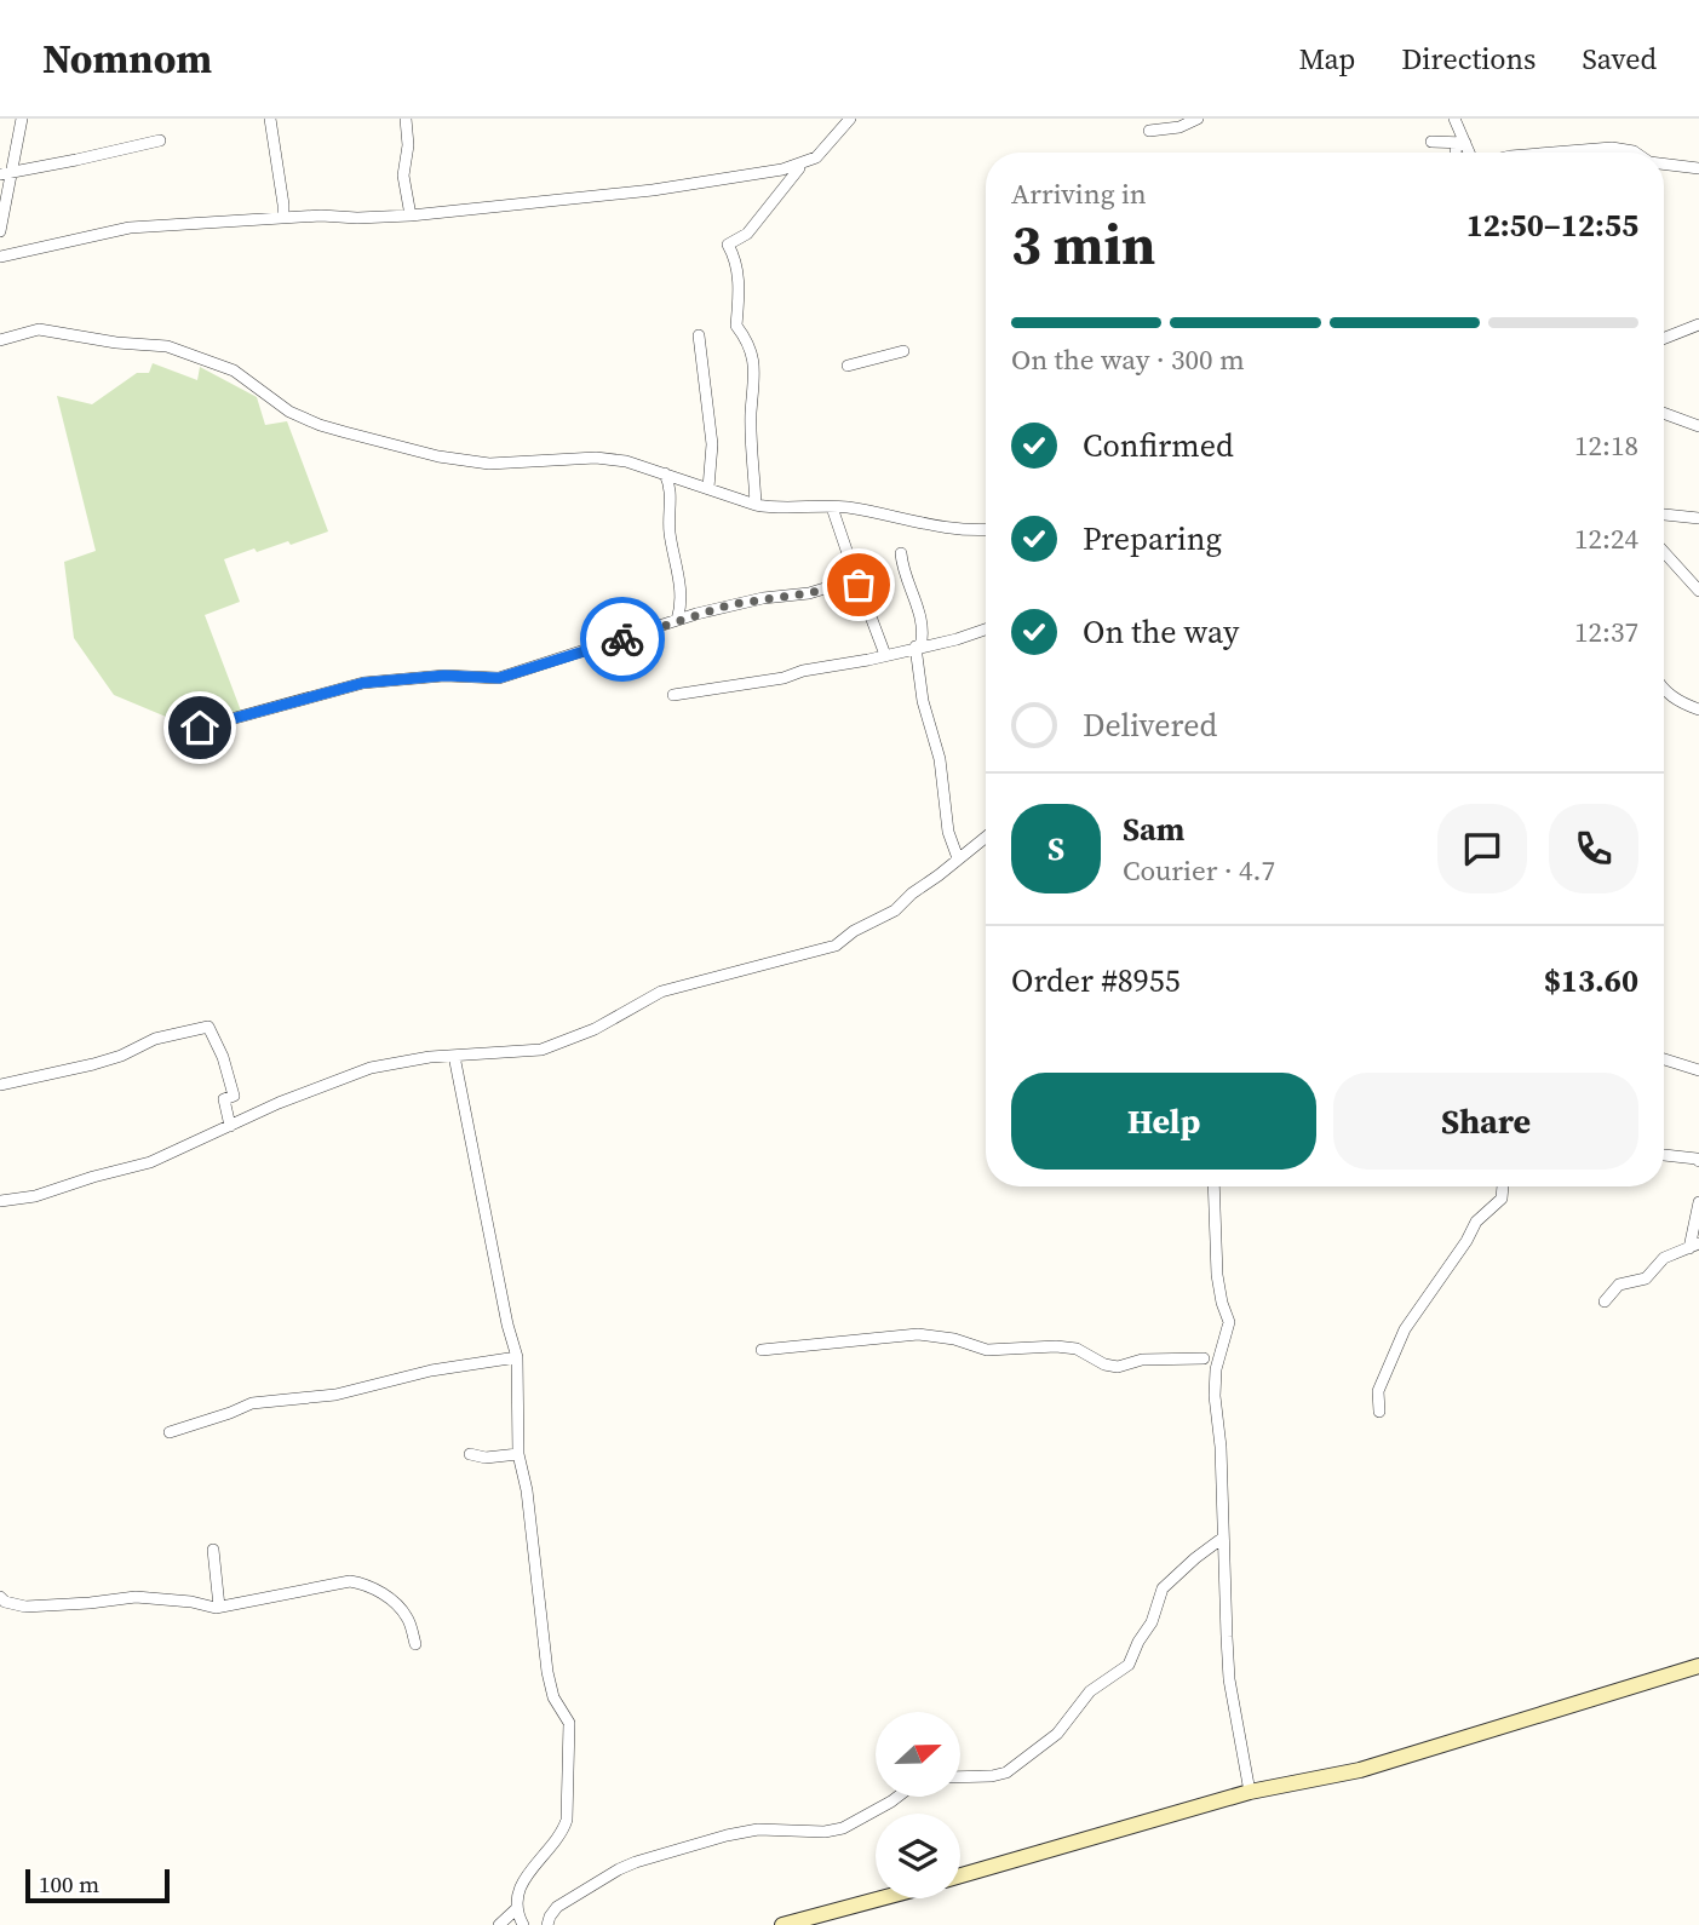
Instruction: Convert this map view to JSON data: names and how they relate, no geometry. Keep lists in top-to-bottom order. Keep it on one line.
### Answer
{"scale_bar":"100 m","north":"right","page":{"header":"Nomnom","nav":["Map","Directions","Saved"],"heading":["3 min","Arriving in","12:50–12:55"],"panel":["Sam","Courier · 4.7","Order #8955","$13.60"],"bar":"On the way · 300 m","list":[["Confirmed","12:18"],["Preparing","12:24"],["On the way","12:37"],"Delivered"],"round":"S","buttons":["Help","Share"],"scale":"100 m"}}
